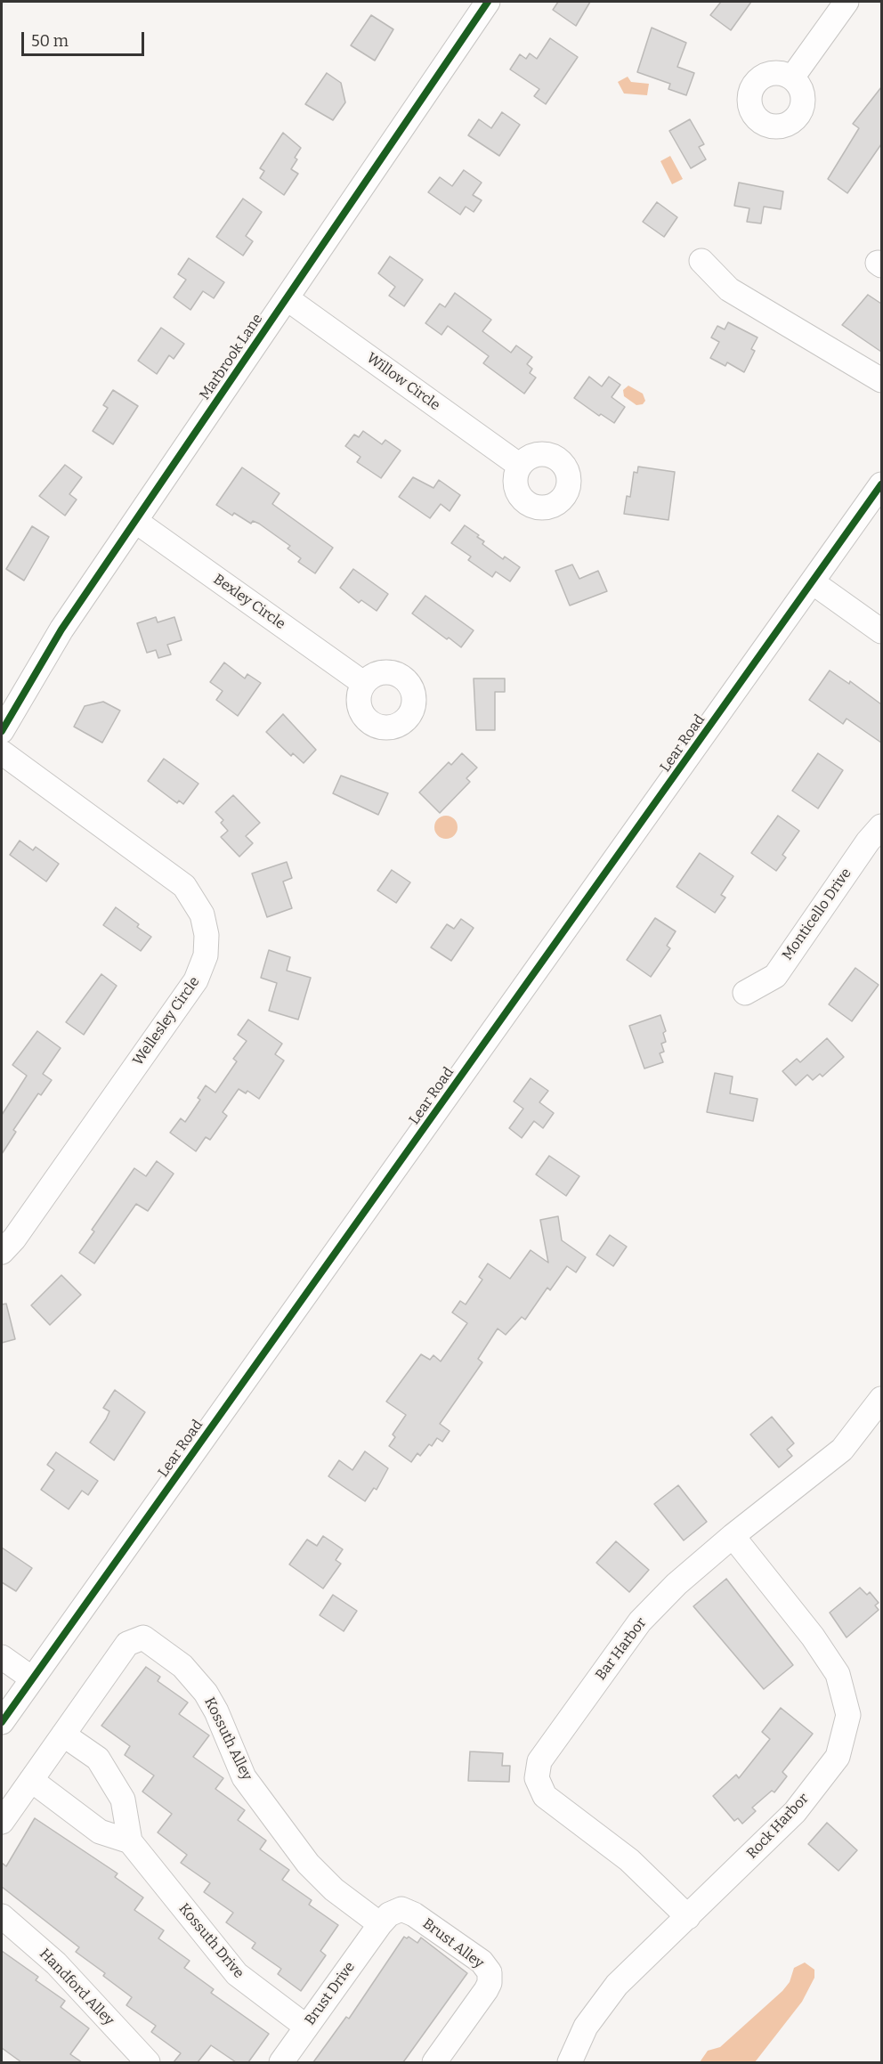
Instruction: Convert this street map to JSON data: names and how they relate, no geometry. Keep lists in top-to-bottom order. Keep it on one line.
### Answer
{"streets":{"street":["Marbrook Lane","Willow Circle","Bexley Circle","Lear Road","Monticello Drive","Wellesley Circle","Bar Harbor","Kossuth Alley","Rock Harbor","Kossuth Drive","Brust Alley","Handford Alley","Brust Drive"]},"crossings":[["Marbrook Lane","Willow Circle"],["Marbrook Lane","Bexley Circle"],["Bar Harbor","Rock Harbor"],["Kossuth Alley","Kossuth Drive"],["Kossuth Alley","Brust Alley"],["Kossuth Alley","Brust Drive"],["Kossuth Drive","Brust Drive"],["Brust Alley","Brust Drive"]],"scale_bar":"50 m"}
